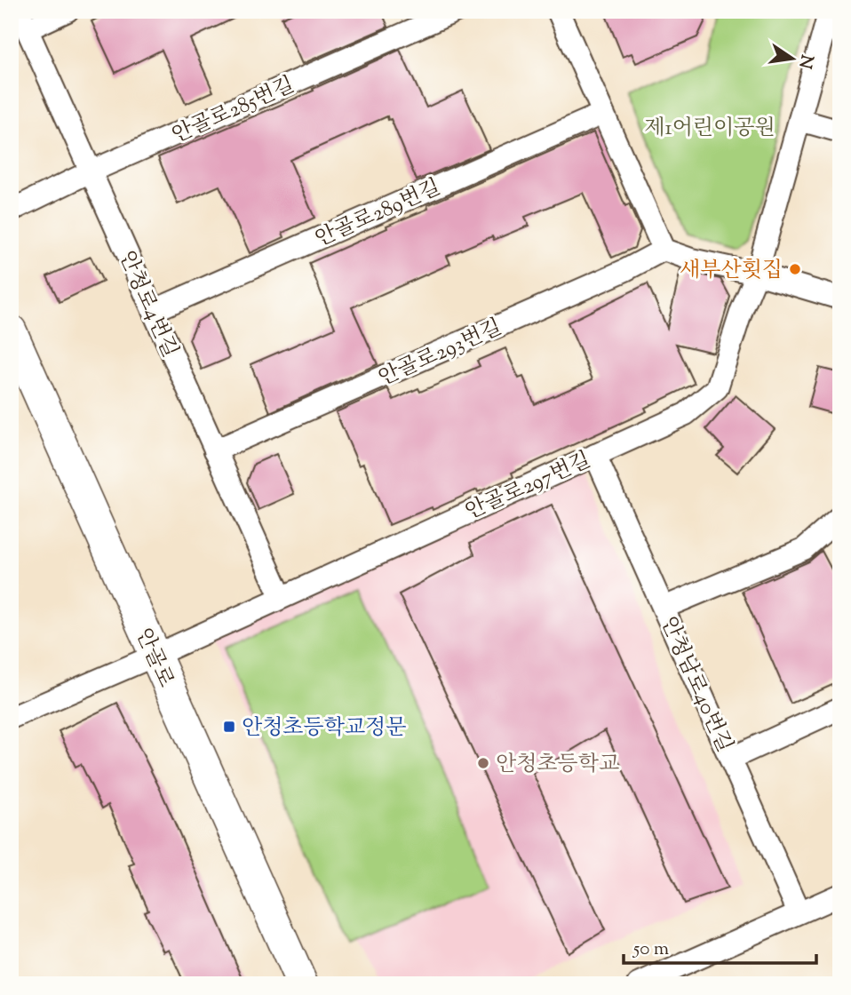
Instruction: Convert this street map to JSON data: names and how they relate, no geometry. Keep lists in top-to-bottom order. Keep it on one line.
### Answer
{"streets":{"main road":["안골로"],"street":["안골로285번길","안골로289번길","안청로4번길","안골로293번길","안골로297번길","안청남로40번길"]},"crossings":[["안골로285번길","안청로4번길"],["안골로289번길","안청로4번길"],["안청로4번길","안골로293번길"],["안청로4번길","안골로297번길"],["안골로297번길","안골로"],["안골로297번길","안청남로40번길"]],"parks":["제1어린이공원"],"places":{"other":["새부산횟집","안청초등학교"],"transit":["안청초등학교정문"]},"scale_bar":"50 m","north":"right"}
